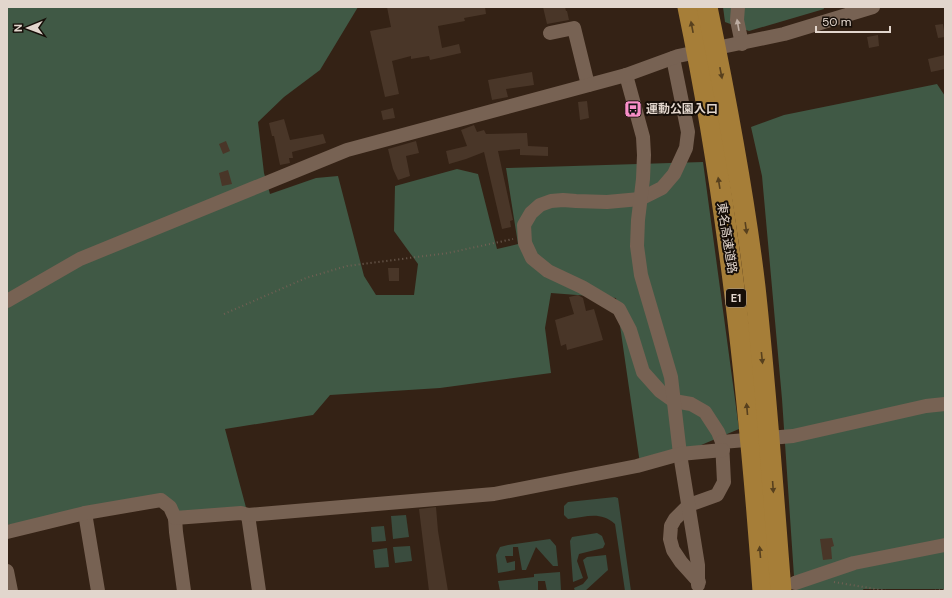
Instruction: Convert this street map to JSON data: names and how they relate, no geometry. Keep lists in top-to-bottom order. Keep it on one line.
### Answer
{"streets":{"highway":["東名高速道路","E1"]},"places":{"bus stop":["運動公園入口"]},"scale_bar":"50 m","north":"left"}
